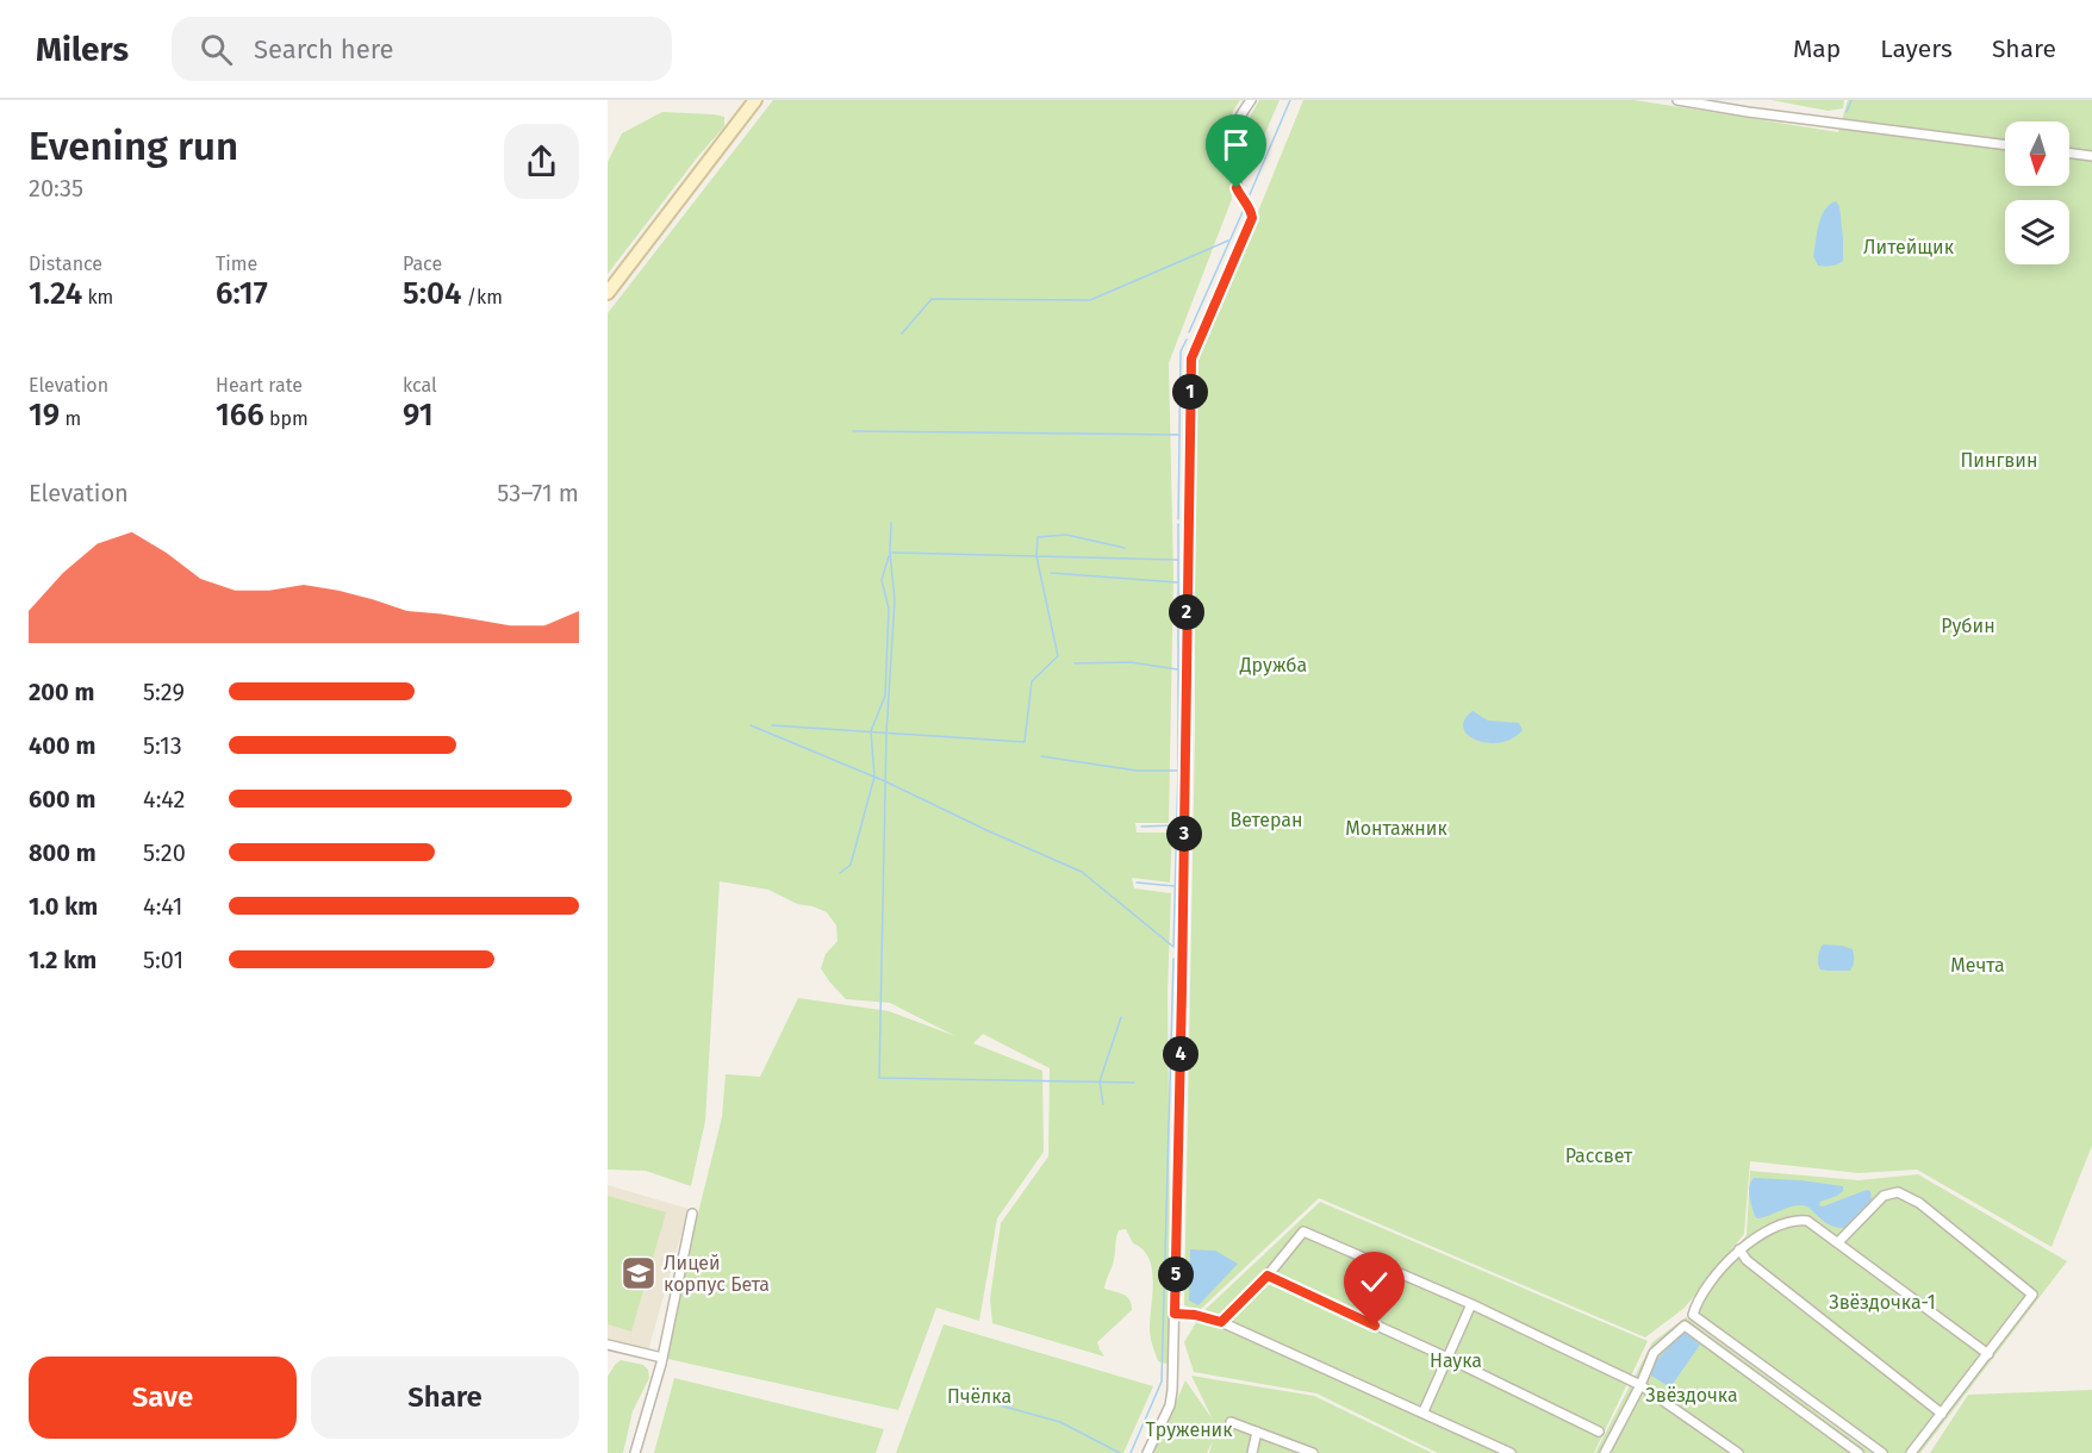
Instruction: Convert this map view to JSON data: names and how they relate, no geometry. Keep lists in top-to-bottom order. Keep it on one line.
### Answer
{"parks":["Литейщик","Пингвин","Рубин","Дружба","Ветеран","Монтажник","Мечта","Рассвет","Звёздочка-1","Наука","Звёздочка","Пчёлка","Труженик"],"places":{"school or university":["Лицей корпус Бета"]},"north":"bottom","page":{"header":"Milers","search":"Search here","nav":["Map","Layers","Share"],"heading":["Evening run","20:35"],"stats":[["Distance","1.24 km"],["Time","6:17"],["Pace","5:04 /km"],["Elevation","19 m"],["Heart rate","166 bpm"],["kcal","91"]],"pins":["1","2","3","4","5"],"chart":["Elevation","53–71 m"],"list":[{"name":"200 m","note":"5:29"},{"name":"400 m","note":"5:13"},{"name":"600 m","note":"4:42"},{"name":"800 m","note":"5:20"},{"name":"1.0 km","note":"4:41"},{"name":"1.2 km","note":"5:01"}],"buttons":["Save","Share"]}}
